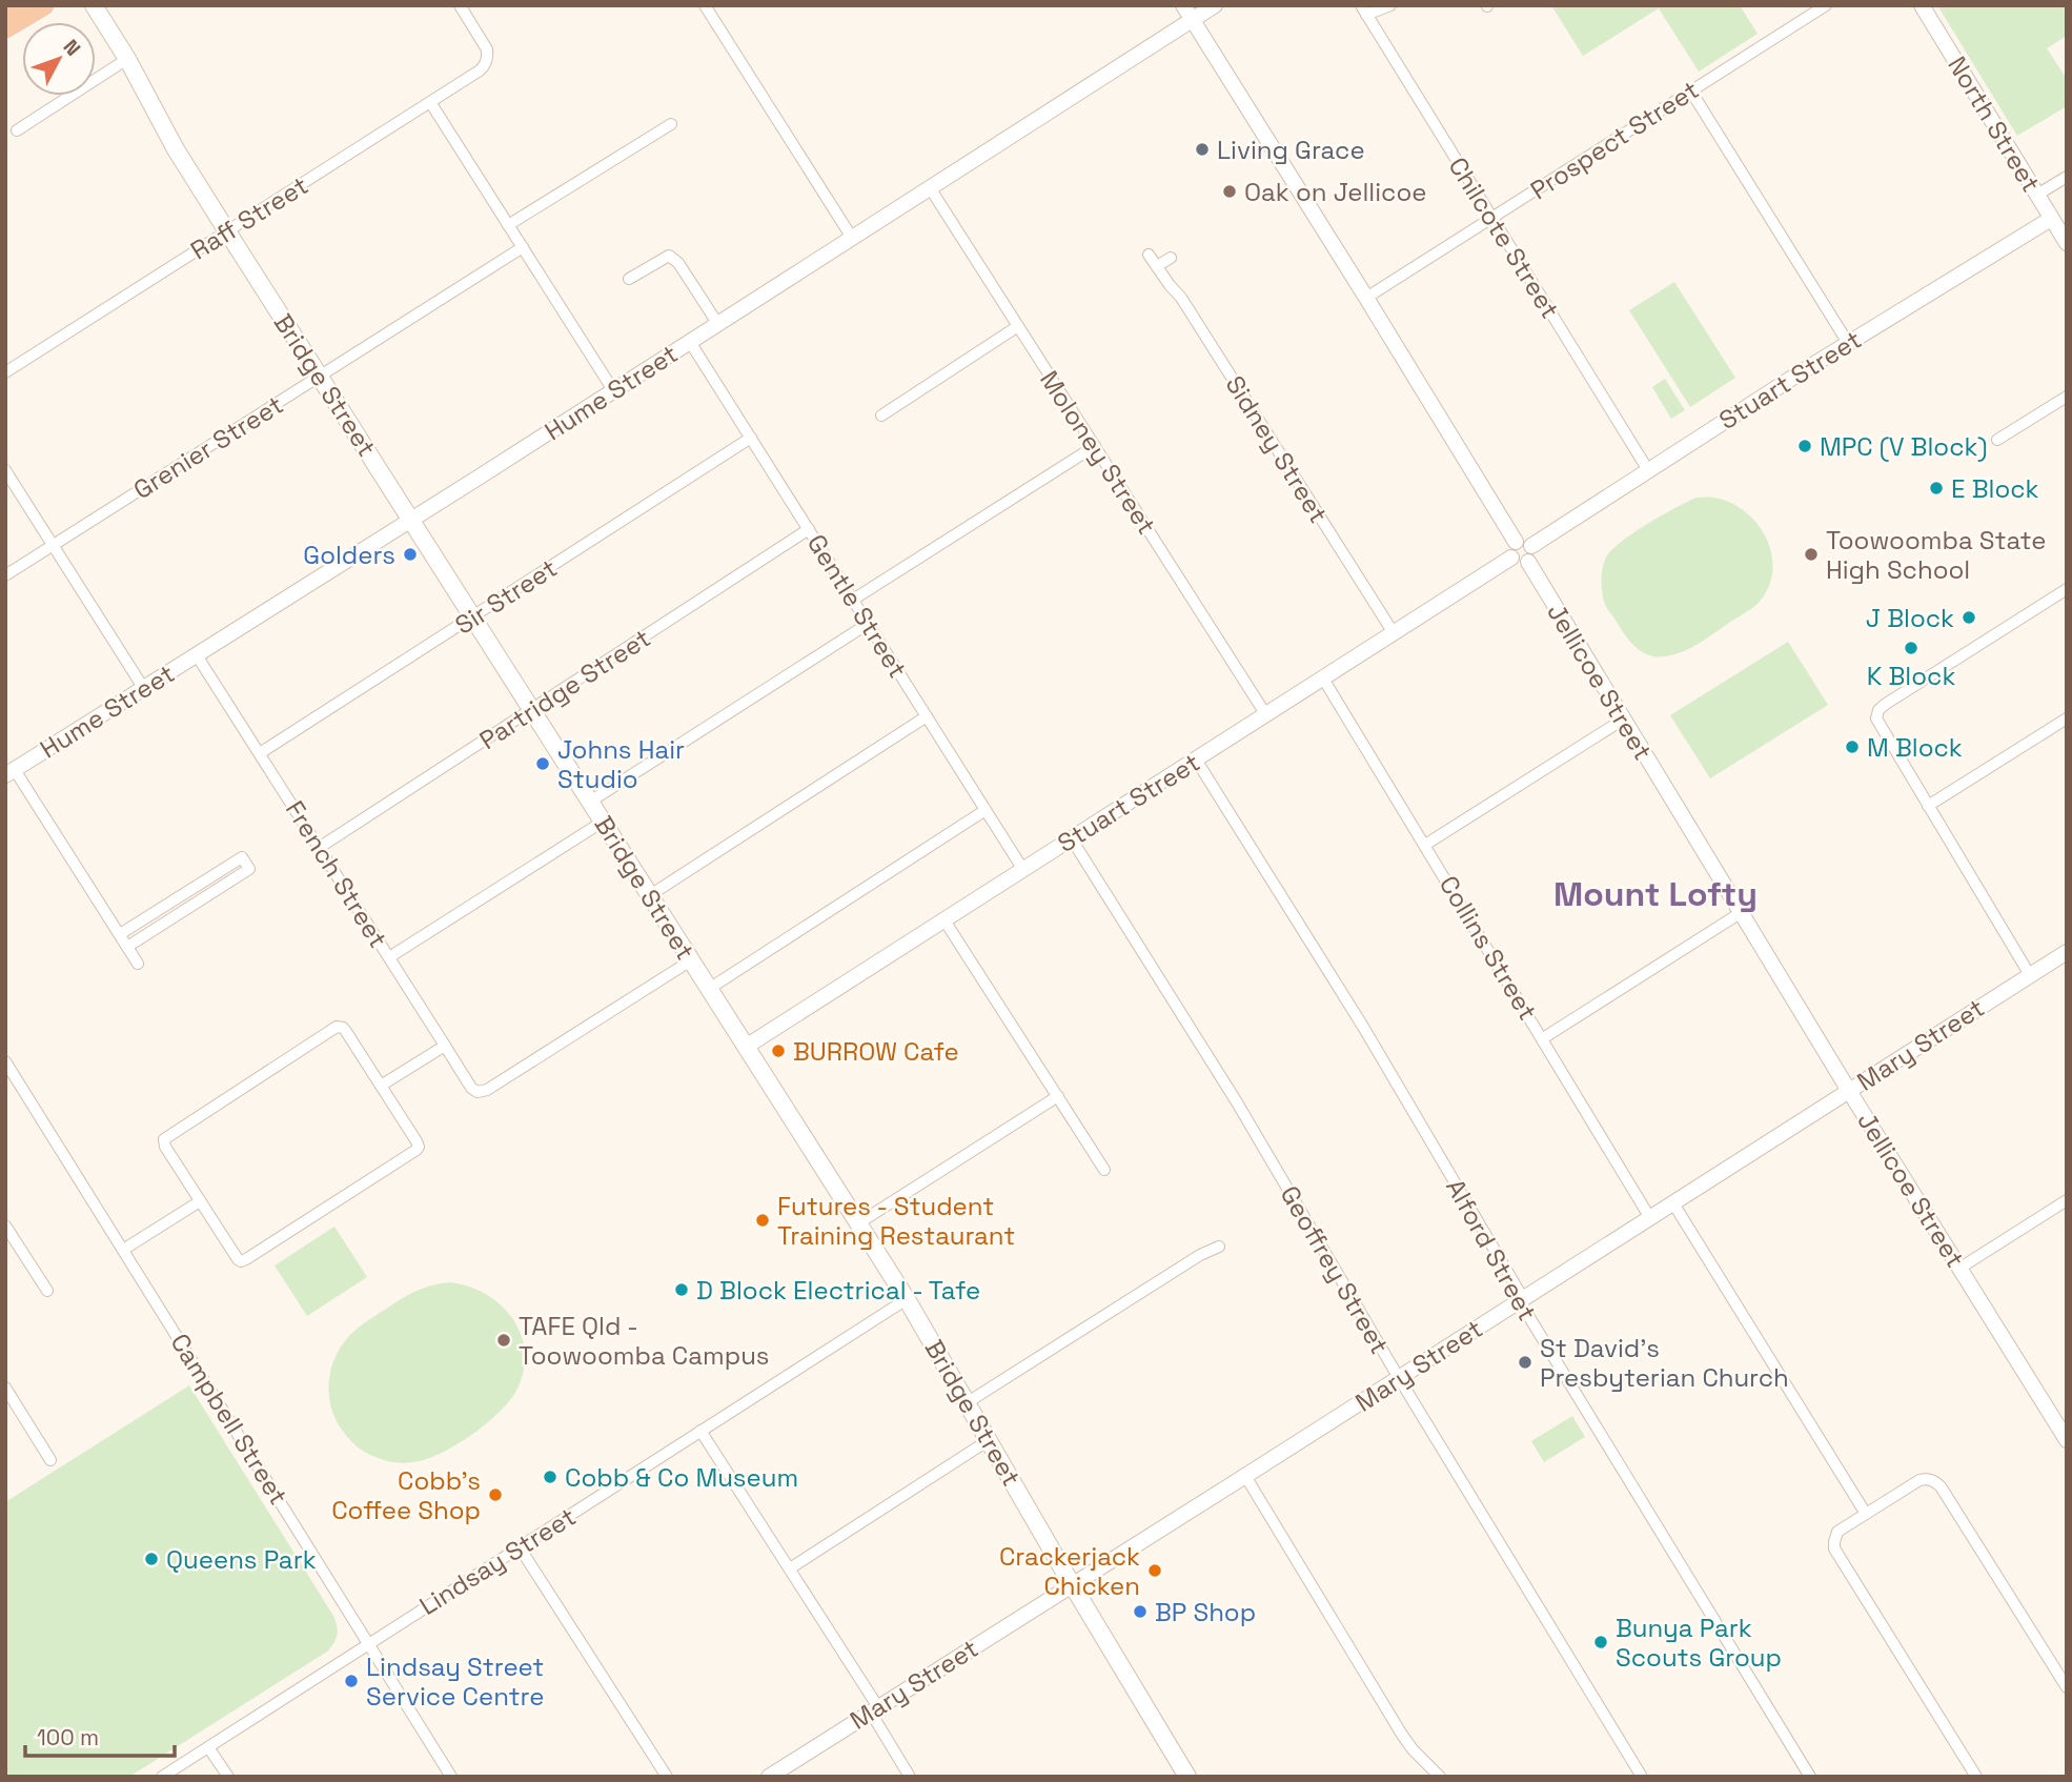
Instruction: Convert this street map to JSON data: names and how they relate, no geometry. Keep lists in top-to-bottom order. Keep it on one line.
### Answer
{"streets":{"main road":["Bridge Street"],"street":["North Street","Prospect Street","Raff Street","Chilcote Street","Stuart Street","Hume Street","Grenier Street","Sidney Street","Moloney Street","Sir Street","Gentle Street","Jellicoe Street","Partridge Street","French Street","Collins Street","Mary Street","Alford Street","Geoffrey Street","Campbell Street","Lindsay Street"]},"crossings":[["North Street","Stuart Street"],["Prospect Street","Chilcote Street"],["Raff Street","Bridge Street"],["Chilcote Street","Stuart Street"],["Stuart Street","Bridge Street"],["Stuart Street","Sidney Street"],["Stuart Street","Moloney Street"],["Stuart Street","Gentle Street"],["Stuart Street","Jellicoe Street"],["Stuart Street","Collins Street"],["Stuart Street","Alford Street"],["Stuart Street","Geoffrey Street"],["Bridge Street","Hume Street"],["Bridge Street","Grenier Street"],["Bridge Street","Sir Street"],["Bridge Street","Partridge Street"],["Bridge Street","French Street"],["Bridge Street","Mary Street"],["Bridge Street","Lindsay Street"],["Hume Street","Moloney Street"],["Hume Street","Gentle Street"],["Hume Street","French Street"],["Sir Street","Gentle Street"],["Sir Street","French Street"],["Gentle Street","Partridge Street"],["Jellicoe Street","Mary Street"],["Partridge Street","French Street"],["Collins Street","Mary Street"],["Mary Street","Alford Street"],["Mary Street","Geoffrey Street"],["Campbell Street","Lindsay Street"]],"districts":["Mount Lofty"],"places":["Living Grace","Oak on Jellicoe","MPC (V Block)","E Block","Golders","Toowoomba State High School","J Block","K Block","M Block","Johns Hair Studio","BURROW Cafe","Futures - Student Training Restaurant","D Block Electrical - Tafe","TAFE Qld - Toowoomba Campus","St David's Presbyterian Church","Cobb & Co Museum","Cobb's Coffee Shop","Queens Park","Crackerjack Chicken","BP Shop","Bunya Park Scouts Group","Lindsay Street Service Centre"],"scale_bar":"100 m","north":"top right"}
